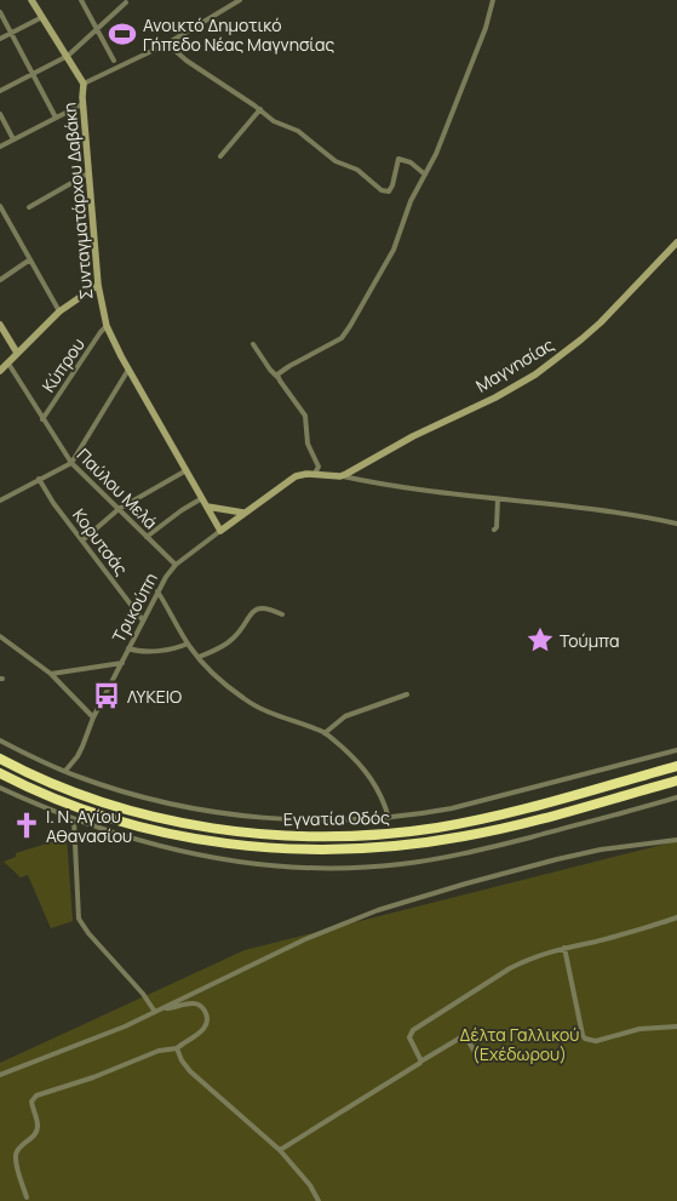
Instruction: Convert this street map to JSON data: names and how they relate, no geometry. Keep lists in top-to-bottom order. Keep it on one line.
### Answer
{"streets":{"highway":["Εγνατία Οδός"],"street":["Συνταγματάρχου Δαβάκη","Κύπρου","Μαγνησίας","Παύλου Μελά","Κορυτσάς","Τρικούπη"]},"crossings":[["Συνταγματάρχου Δαβάκη","Κύπρου"],["Συνταγματάρχου Δαβάκη","Τρικούπη"],["Κύπρου","Παύλου Μελά"],["Μαγνησίας","Τρικούπη"],["Παύλου Μελά","Τρικούπη"],["Κορυτσάς","Τρικούπη"]],"parks":["Δέλτα Γαλλικού (Εχέδωρου)"],"places":{"sports":["Ανοικτό Δημοτικό Γήπεδο Νέας Μαγνησίας"],"place":["Τούμπα"],"bus stop":["ΛΥΚΕΙΟ"],"church":["Ι. Ν. Αγίου Αθανασίου"]}}
